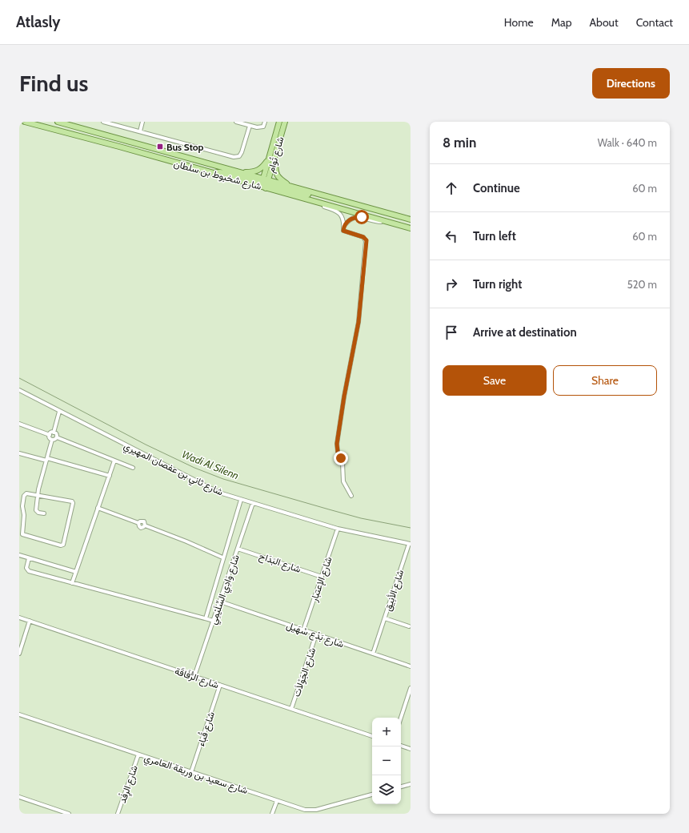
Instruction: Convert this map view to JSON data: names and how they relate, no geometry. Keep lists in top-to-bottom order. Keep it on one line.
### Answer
{"streets":{"main road":["شارع تُوام","شارع شخبوط بن سلطان"],"street":["شارع ثاني بن عفصان المهيري","شارع البَدَاح","شارع الإعتبار","شارع وَادِي السِّلَيْمِي","شارع الأنِيق","شارع بَدْع سْهَيل","شارع الجَوْلاَت","شارع الرُّفَاقَة","شارع قُباء","شارع سعيد بن وريقة العامري","شارع الرِفْد"]},"crossings":[["شارع تُوام","شارع شخبوط بن سلطان"],["شارع ثاني بن عفصان المهيري","شارع الإعتبار"],["شارع ثاني بن عفصان المهيري","شارع وَادِي السِّلَيْمِي"],["شارع ثاني بن عفصان المهيري","شارع الأنِيق"],["شارع البَدَاح","شارع الإعتبار"],["شارع البَدَاح","شارع وَادِي السِّلَيْمِي"],["شارع الإعتبار","شارع بَدْع سْهَيل"],["شارع وَادِي السِّلَيْمِي","شارع بَدْع سْهَيل"],["شارع وَادِي السِّلَيْمِي","شارع الرُّفَاقَة"],["شارع الأنِيق","شارع بَدْع سْهَيل"],["شارع بَدْع سْهَيل","شارع الجَوْلاَت"],["شارع الجَوْلاَت","شارع الرُّفَاقَة"],["شارع الرُّفَاقَة","شارع قُباء"],["شارع قُباء","شارع سعيد بن وريقة العامري"],["شارع سعيد بن وريقة العامري","شارع الرِفْد"]],"water":["Wadi Al Silenn"],"places":{"transit":["Bus Stop"]},"page":{"header":"Atlasly","nav":["Home","Map","About","Contact"],"buttons":["Directions",["Save","Share"]],"title":"Find us","heading":["8 min","Walk · 640 m"],"list":[["Continue","60 m"],["Turn left","60 m"],["Turn right","520 m"],"Arrive at destination"],"map_buttons":["+","−"]}}
